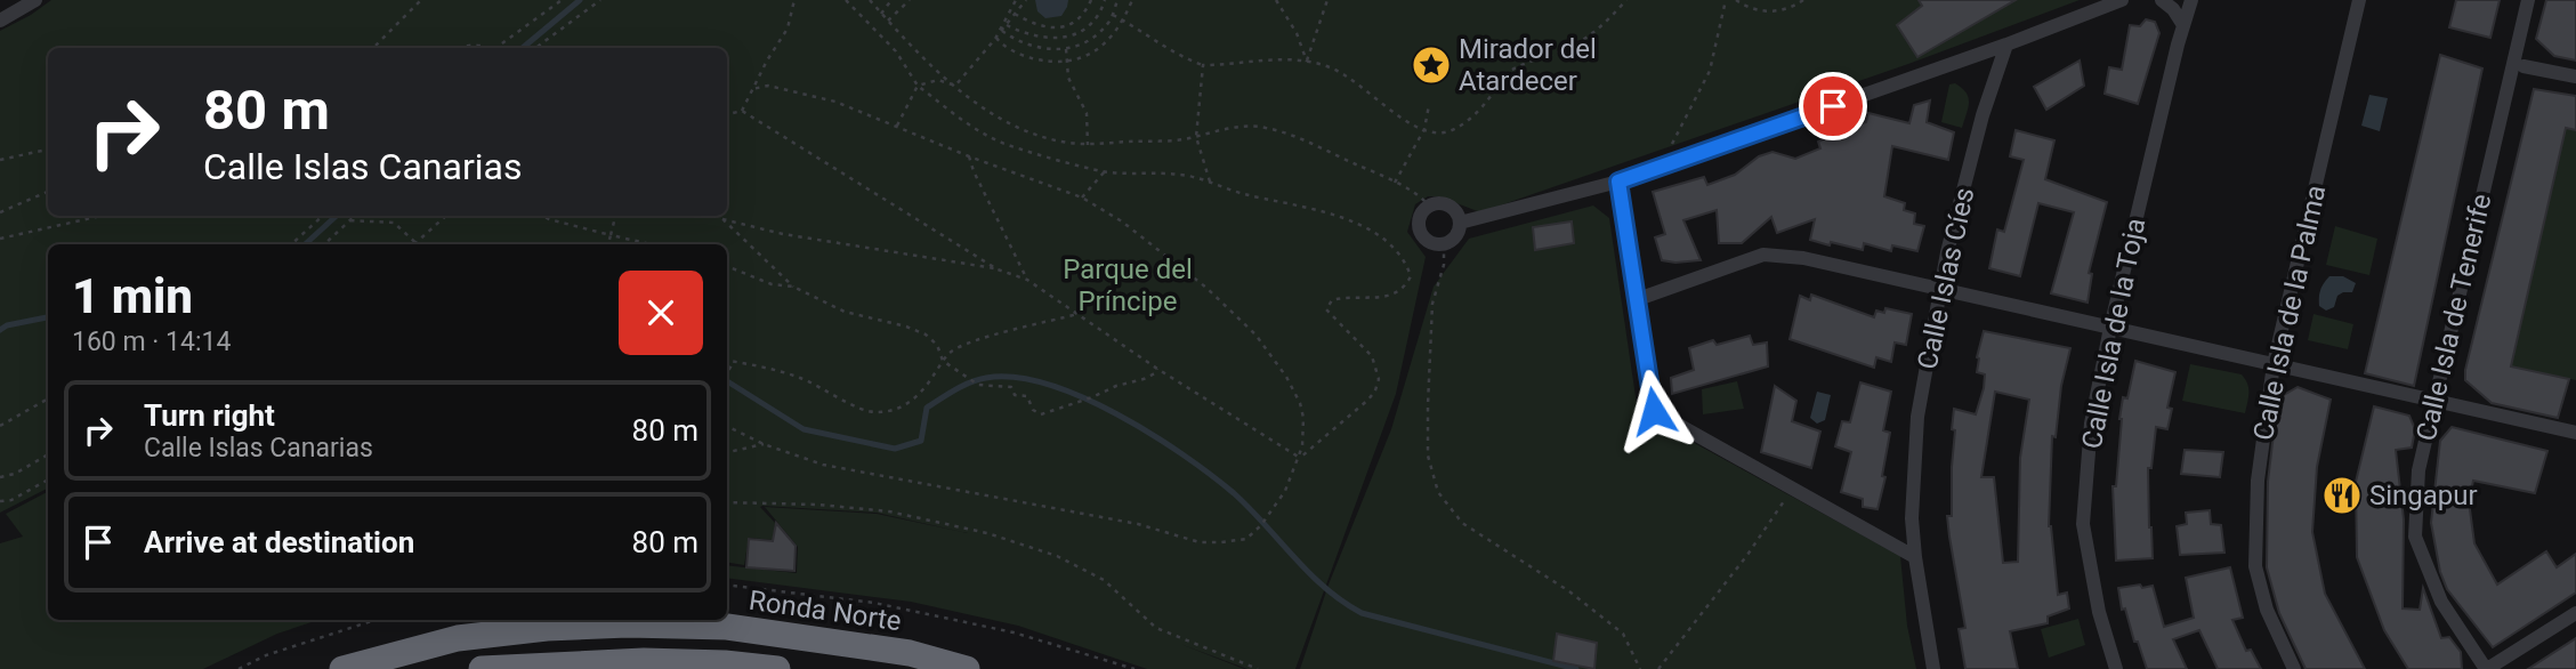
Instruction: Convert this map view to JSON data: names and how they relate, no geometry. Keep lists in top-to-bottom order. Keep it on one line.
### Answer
{"streets":{"highway":["Ronda Norte"],"street":["Calle Islas Cíes","Calle Isla de la Palma","Calle Isla de Tenerife","Calle Isla de la Toja"]},"parks":["Parque del Príncipe"],"places":{"place":["Mirador del Atardecer"],"restaurant":["Singapur"]},"page":{"turn":["80 m","Calle Islas Canarias"],"heading":["1 min","160 m · 14:14"],"list":[{"name":"Turn right","note":"Calle Islas Canarias","value":"80 m"},{"name":"Arrive at destination","value":"80 m"}]}}
